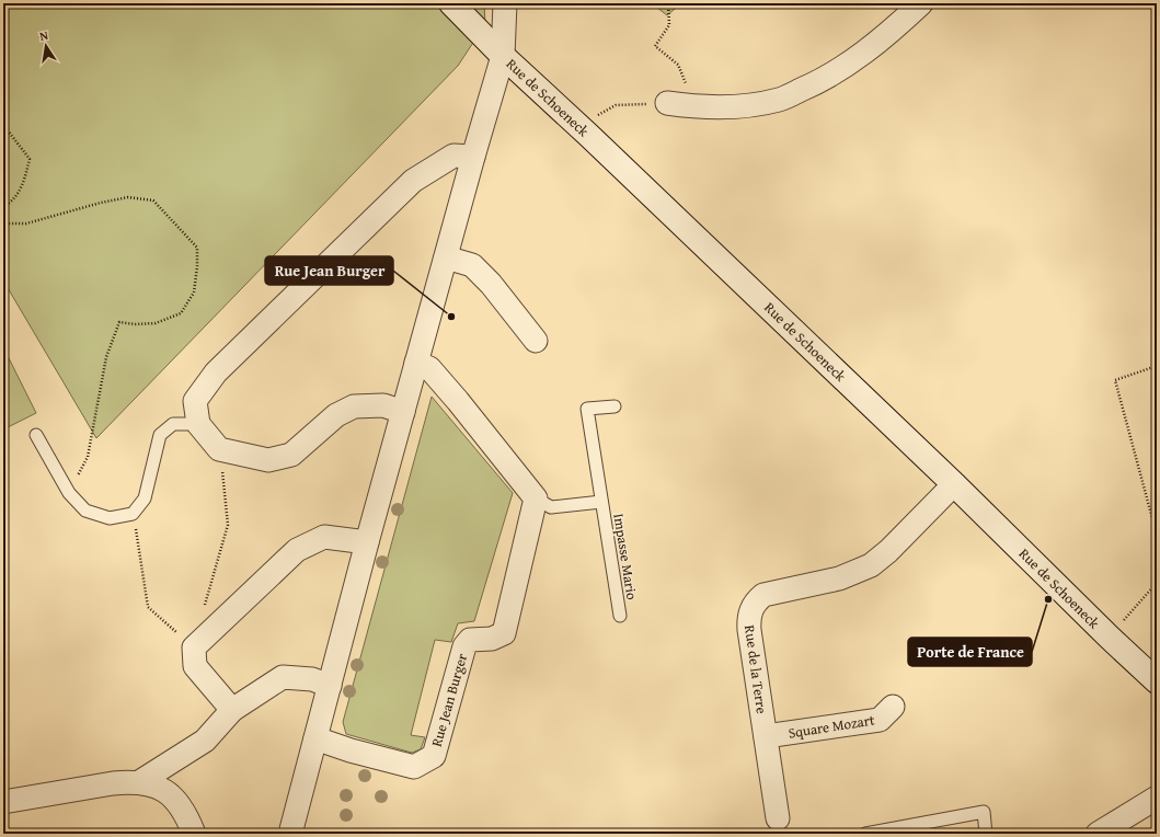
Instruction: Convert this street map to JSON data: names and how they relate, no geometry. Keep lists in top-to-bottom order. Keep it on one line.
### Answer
{"streets":{"main road":["Rue de Schoeneck"],"street":["Rue de la Terre","Rue Jean Burger","Square Mozart"],"lane":["Impasse Mario"]},"crossings":[["Rue de Schoeneck","Rue de la Terre"],["Impasse Mario","Rue Jean Burger"],["Rue de la Terre","Square Mozart"]],"places":["Rue Jean Burger","Porte de France"],"north":"top"}
